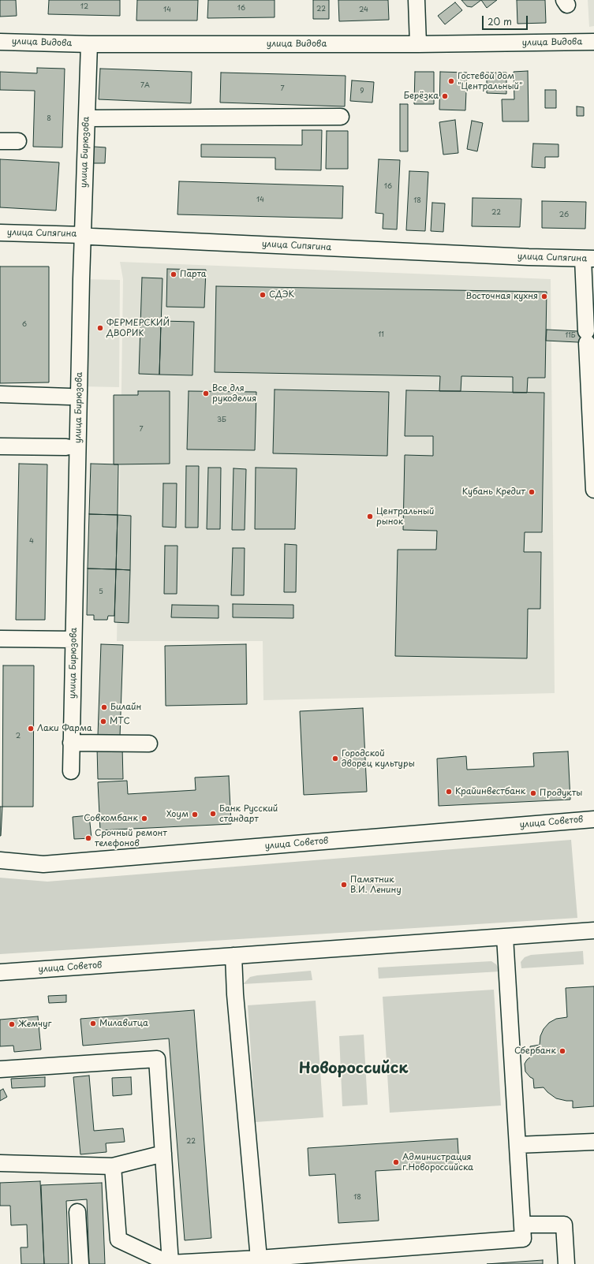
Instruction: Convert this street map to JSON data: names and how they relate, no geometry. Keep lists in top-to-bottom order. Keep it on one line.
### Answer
{"streets":{"street":["улица Видова","улица Бирюзова","улица Сипягина","улица Советов"]},"crossings":[["улица Видова","улица Бирюзова"],["улица Бирюзова","улица Сипягина"]],"districts":["Новороссийск"],"places":["Гостевой дом \"Центральный\"","Берёзка","Парта","СДЭК","Восточная кухня","ФЕРМЕРСКИЙ ДВОРИК","Все для рукоделия","Кубань Кредит","Центральный рынок","Билайн","МТС","Лаки Фарма","Городской дворец культуры","Крайинвестбанк","Продукты","Банк Русский стандарт","Хоум","Совкомбанк","Срочный ремонт телефонов","Памятник В.И. Ленину","Милавитца","Жемчуг","Сбербанк","Администрация г.Новороссийска"],"house_numbers":["12","16","22","14","24","7А","7","9","8","16","14","18","22","26","6","11","11Б","3Б","7","4","5","2","22","18"],"scale_bar":"20 m"}
